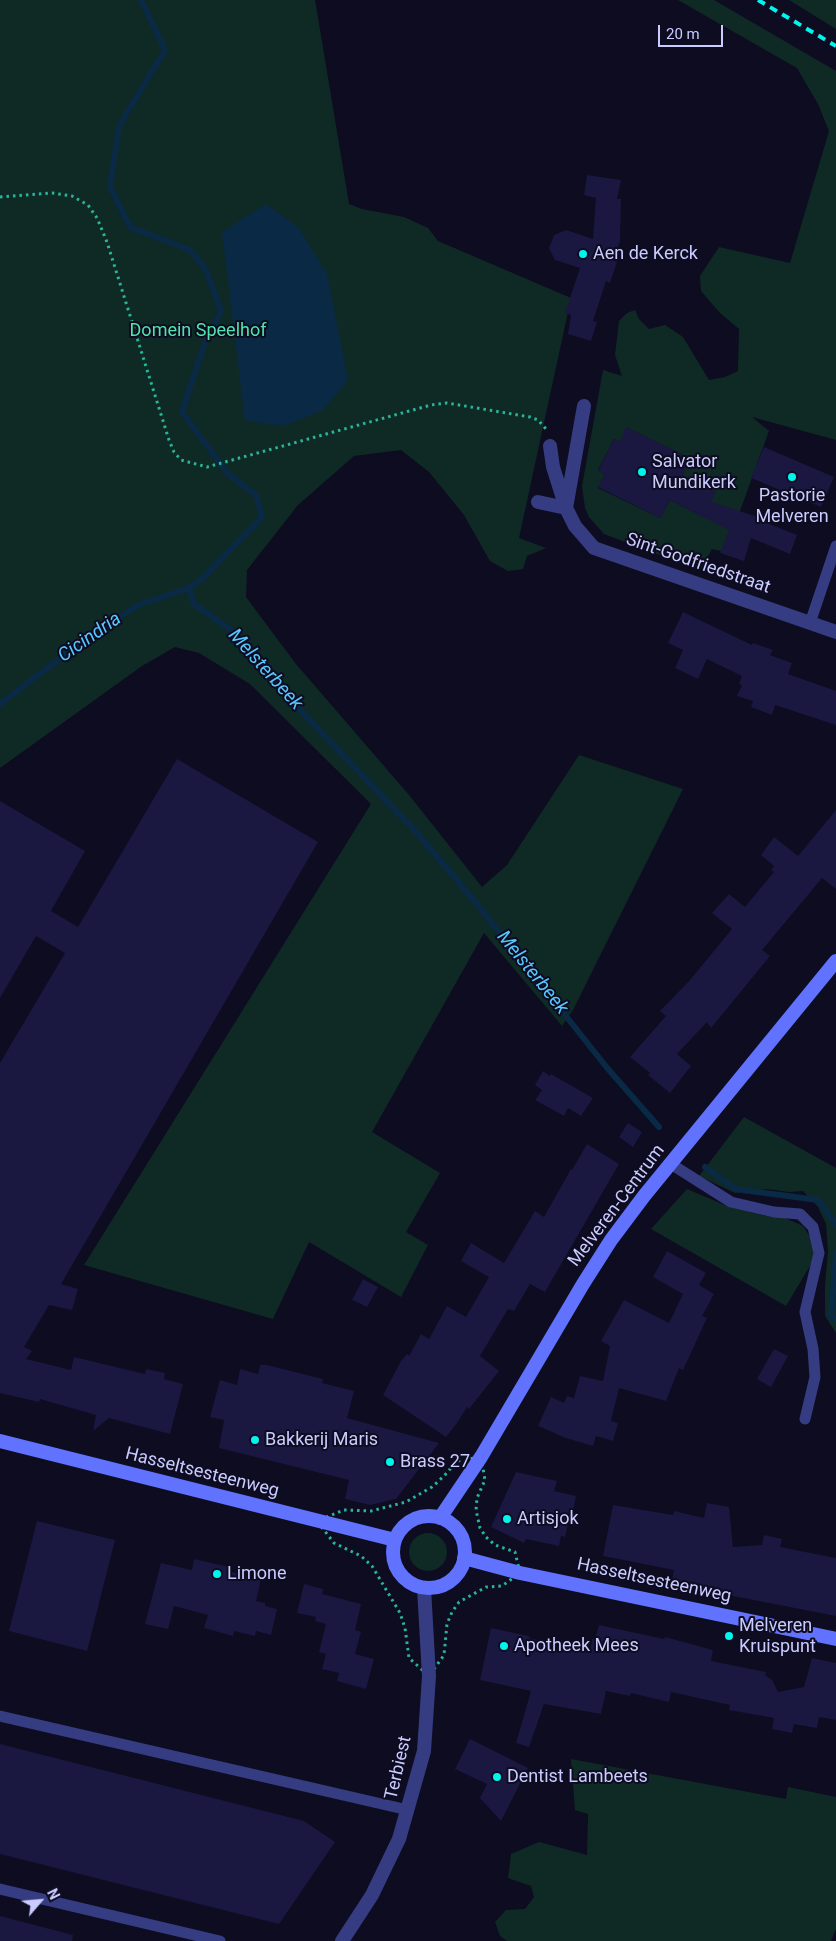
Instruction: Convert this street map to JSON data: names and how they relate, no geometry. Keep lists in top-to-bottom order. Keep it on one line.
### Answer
{"streets":{"main road":["Melveren-Centrum","Hasseltsesteenweg"],"street":["Sint-Godfriedstraat","Terbiest"]},"crossings":[["Melveren-Centrum","Hasseltsesteenweg"],["Melveren-Centrum","Terbiest"],["Hasseltsesteenweg","Terbiest"]],"water":["Cicindria","Melsterbeek"],"parks":["Domein Speelhof"],"places":["Aen de Kerck","Salvator Mundikerk","Pastorie Melveren","Bakkerij Maris","Brass 27","Artisjok","Limone","Melveren Kruispunt","Apotheek Mees","Dentist Lambeets"],"scale_bar":"20 m","north":"top right"}
